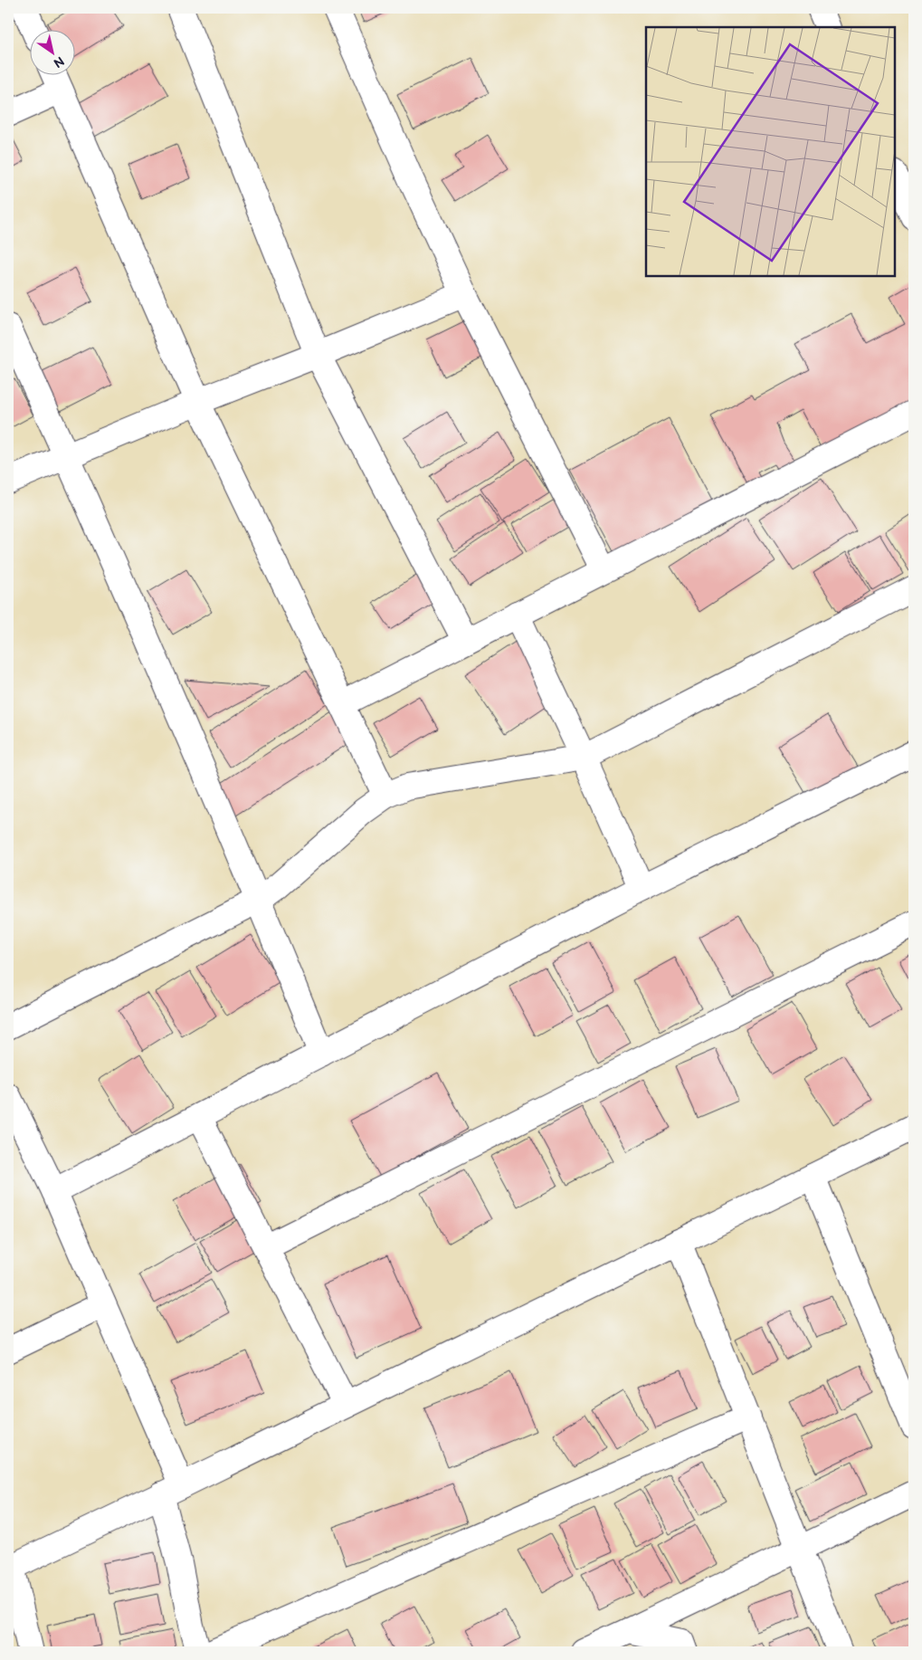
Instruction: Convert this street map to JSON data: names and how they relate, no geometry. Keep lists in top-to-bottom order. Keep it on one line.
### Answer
{"north":"bottom right"}
